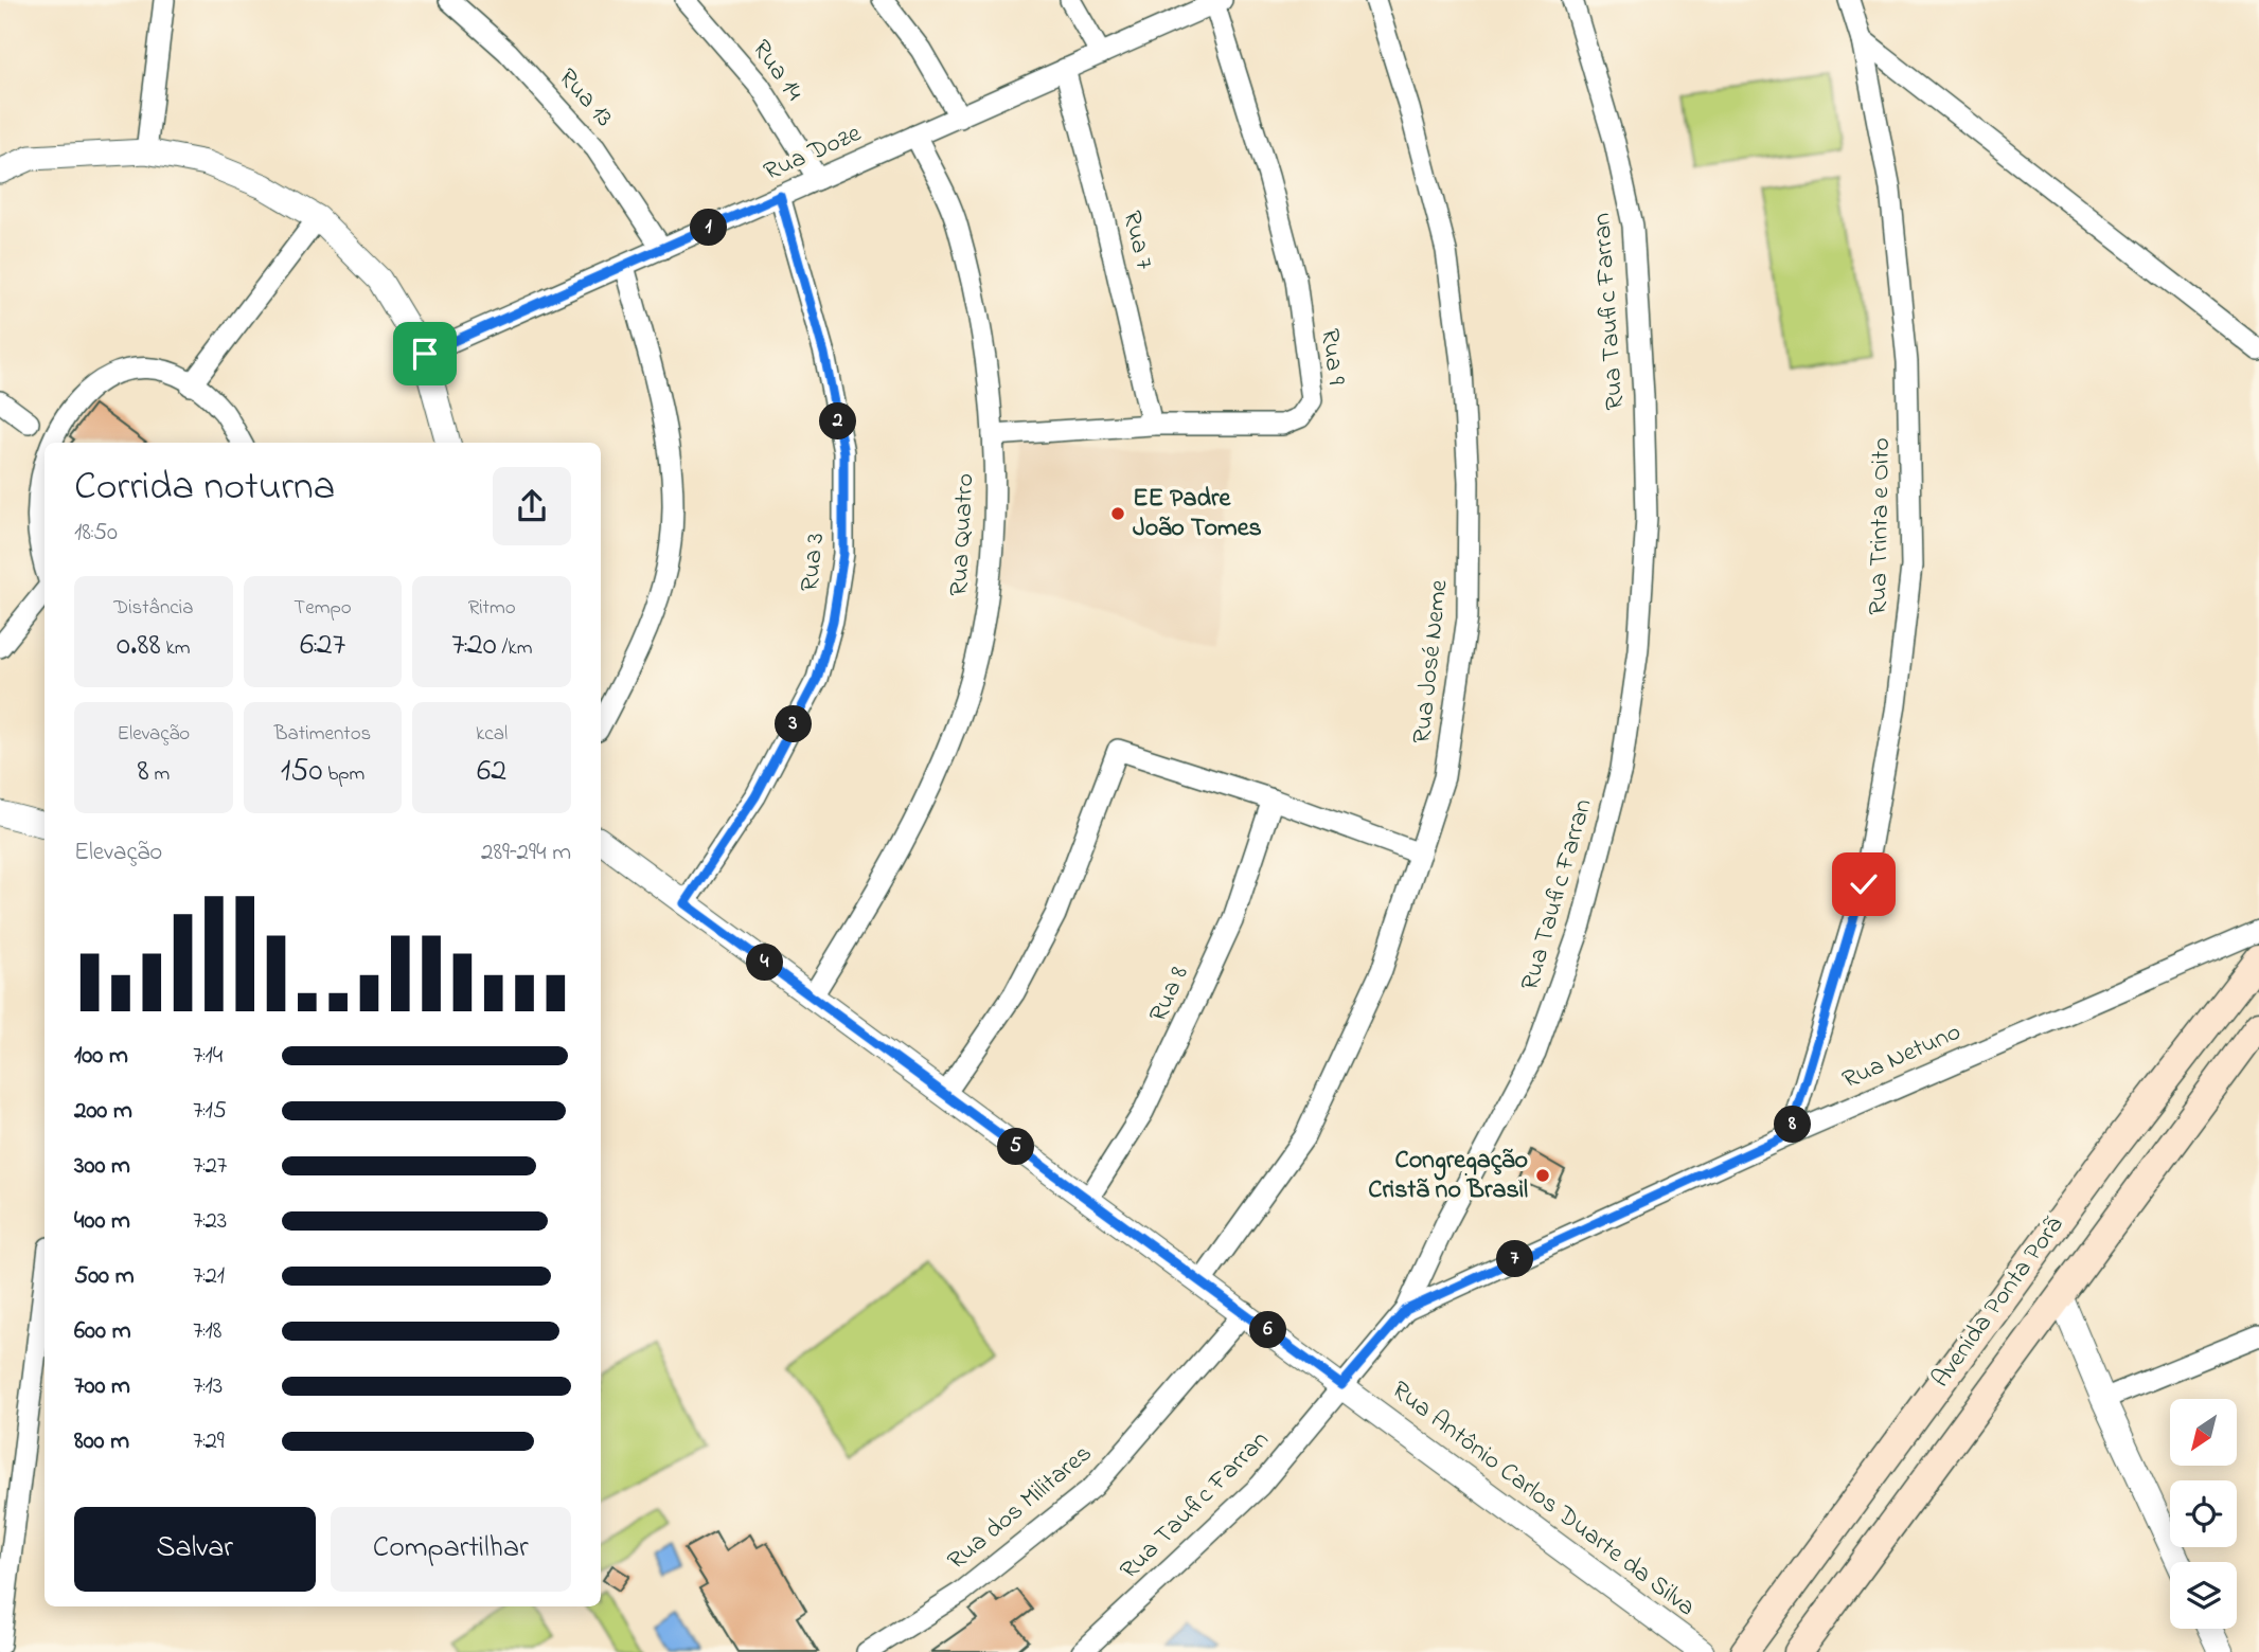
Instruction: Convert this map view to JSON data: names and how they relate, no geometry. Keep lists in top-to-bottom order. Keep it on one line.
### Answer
{"streets":{"main road":["Avenida Ponta Porã"],"street":["Rua 14","Rua 13","Rua Doze","Rua 7","Rua Taufic Farran","Rua 9","Rua Trinta e Oito","Rua Quatro","Rua 3","Rua José Neme","Rua 8","Rua Netuno","Rua Antônio Carlos Duarte da Silva","Rua dos Militares"]},"crossings":[["Rua 14","Rua Doze"],["Rua 13","Rua Doze"],["Rua Doze","Rua 7"],["Rua Doze","Rua 9"],["Rua Doze","Rua Quatro"],["Rua Doze","Rua 3"],["Rua 7","Rua 9"],["Rua Taufic Farran","Rua Netuno"],["Rua Taufic Farran","Rua Antônio Carlos Duarte da Silva"],["Rua 9","Rua Quatro"],["Rua Trinta e Oito","Rua Netuno"],["Rua Quatro","Rua Antônio Carlos Duarte da Silva"],["Rua 3","Rua Antônio Carlos Duarte da Silva"],["Rua José Neme","Rua Antônio Carlos Duarte da Silva"],["Rua 8","Rua Antônio Carlos Duarte da Silva"],["Rua Antônio Carlos Duarte da Silva","Rua dos Militares"]],"places":["EE Padre João Tomes","Congregação Cristã no Brasil"],"north":"bottom left","page":{"pins":["1","2","3","4","8","5","7","6"],"heading":["Corrida noturna","18:50"],"stats":[["Distância","0.88 km"],["Tempo","6:27"],["Ritmo","7:20 /km"],["Elevação","8 m"],["Batimentos","150 bpm"],["kcal","62"]],"chart":["Elevação","289–294 m"],"list":[{"name":"100 m","note":"7:14"},{"name":"200 m","note":"7:15"},{"name":"300 m","note":"7:27"},{"name":"400 m","note":"7:23"},{"name":"500 m","note":"7:21"},{"name":"600 m","note":"7:18"},{"name":"700 m","note":"7:13"},{"name":"800 m","note":"7:29"}],"buttons":["Salvar","Compartilhar"]}}
